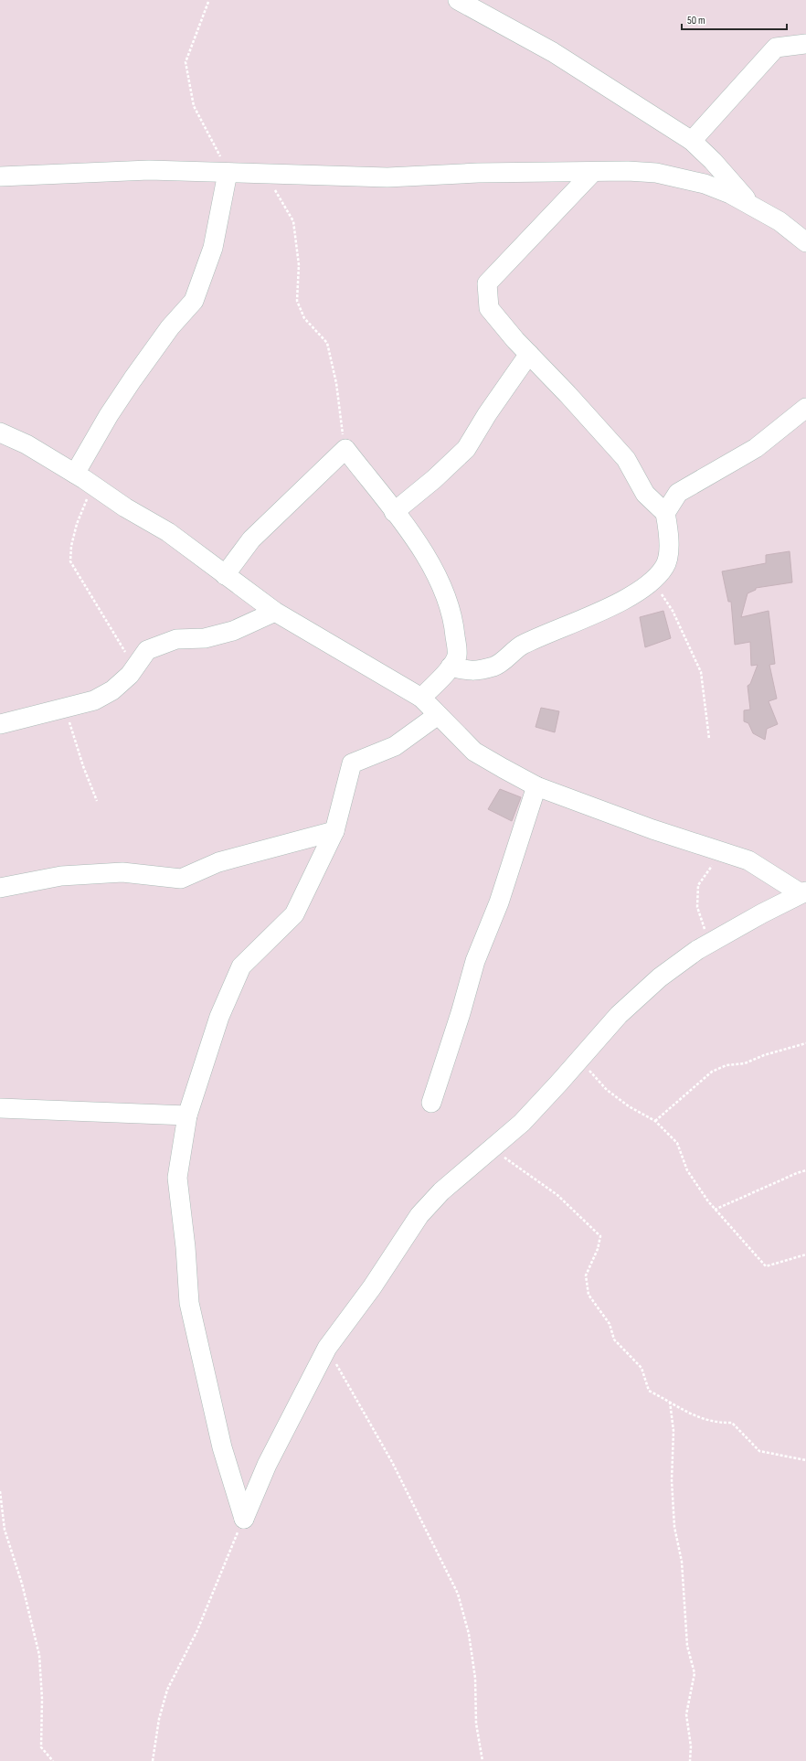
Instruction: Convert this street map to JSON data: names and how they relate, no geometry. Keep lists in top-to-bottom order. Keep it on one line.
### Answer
{"scale_bar":"50 m"}
